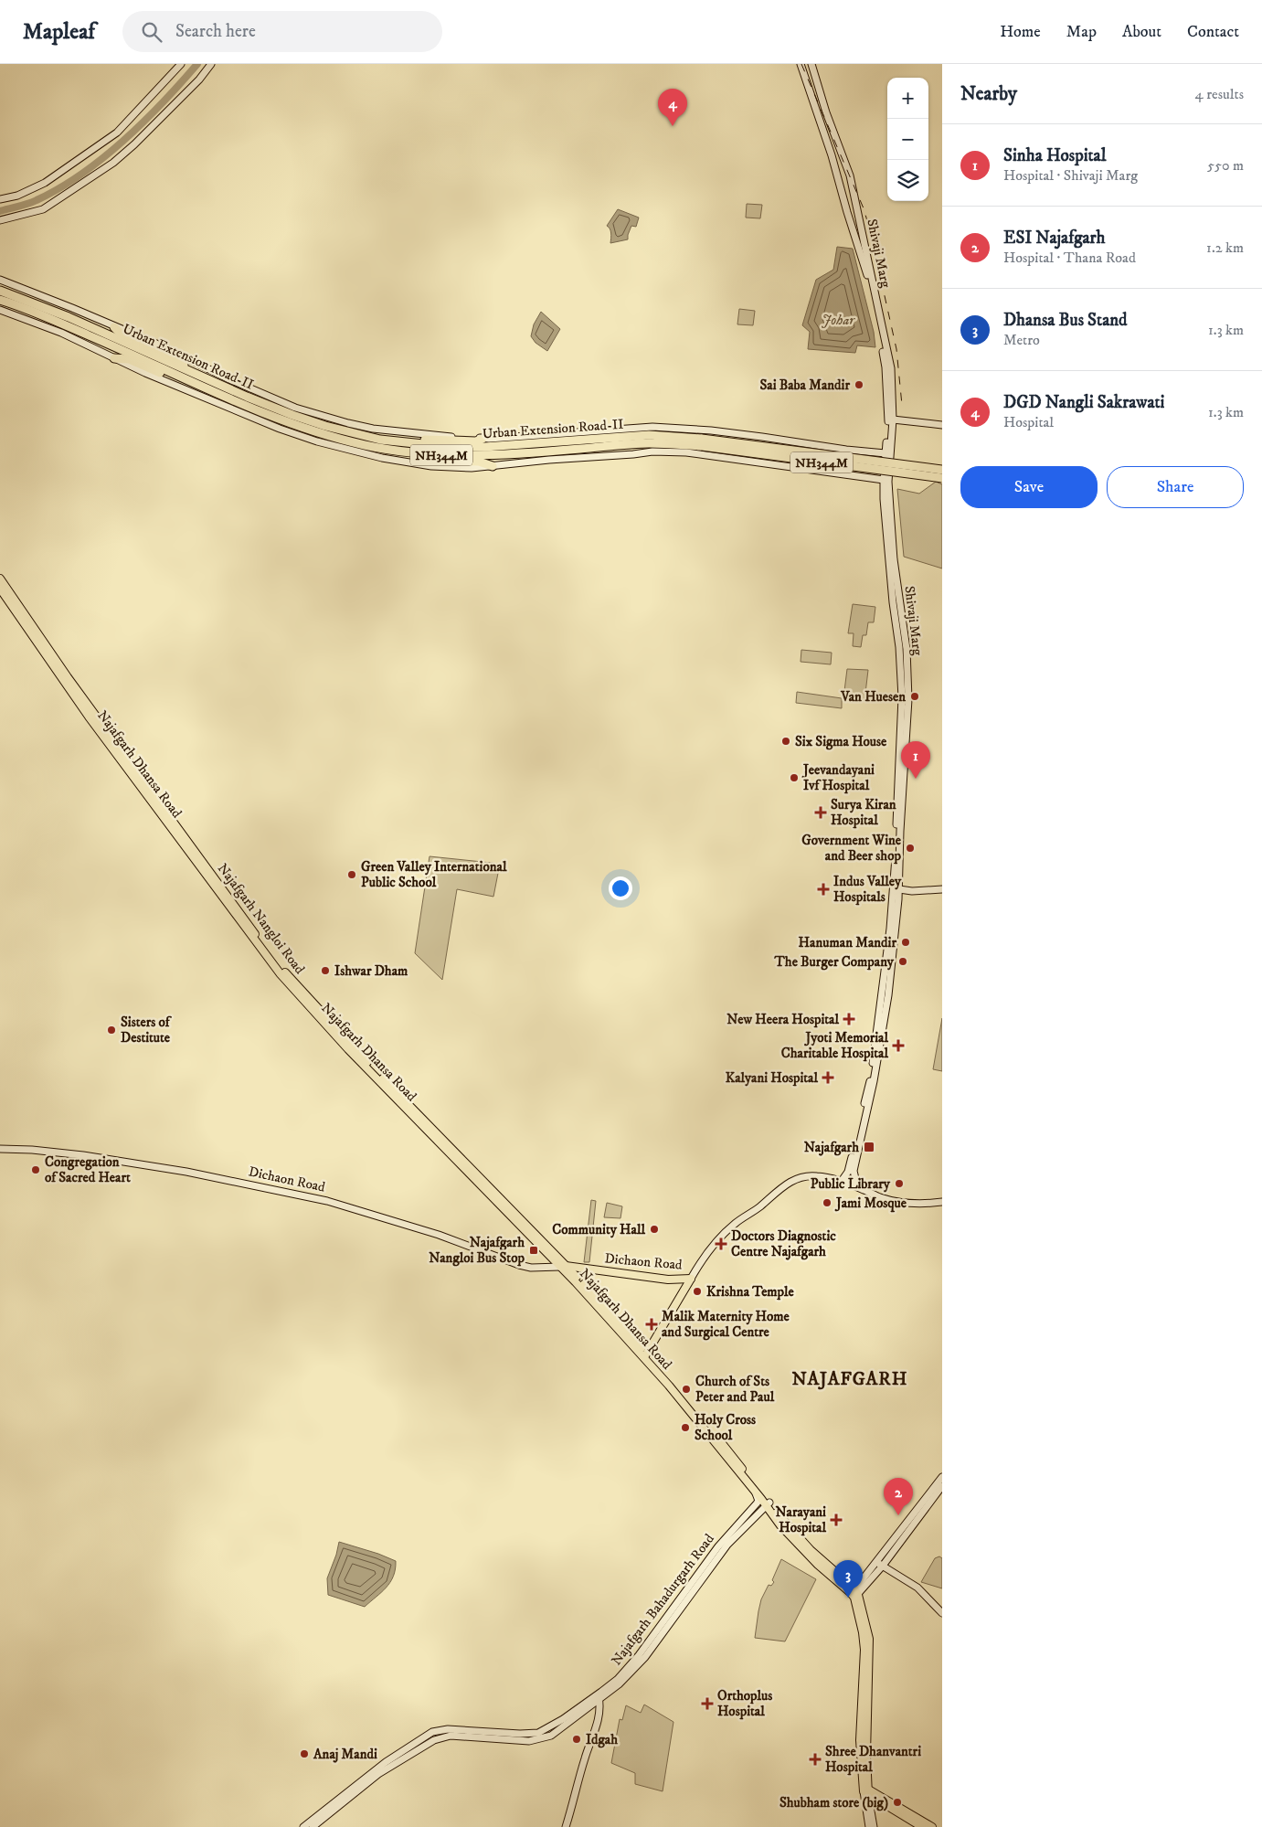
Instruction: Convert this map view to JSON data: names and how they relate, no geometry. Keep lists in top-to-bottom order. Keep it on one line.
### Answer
{"streets":{"highway":["Urban Extension Road-II","NH344M"],"main road":["Shivaji Marg","Najafgarh Dhansa Road","Najafgarh Nangloi Road","Dichaon Road","Najafgarh Bahadurgarh Road"]},"crossings":[["Najafgarh Dhansa Road","Najafgarh Nangloi Road"],["Najafgarh Dhansa Road","Dichaon Road"],["Najafgarh Nangloi Road","Dichaon Road"]],"districts":["NAJAFGARH"],"water":["Johar"],"places":{"other":["Sai Baba Mandir","Van Huesen","Six Sigma House","Jeevandayani Ivf Hospital","Government Wine and Beer shop","Green Valley International Public School","Hanuman Mandir","The Burger Company","Ishwar Dham","Sisters of Destitute","Congregation of Sacred Heart","Public Library","Jami Mosque","Community Hall","Krishna Temple","Church of Sts Peter and Paul","Holy Cross School","Idgah","Anaj Mandi","Shubham store (big)"],"health":["Surya Kiran Hospital","Indus Valley Hospitals","New Heera Hospital","Jyoti Memorial Charitable Hospital","Kalyani Hospital","Doctors Diagnostic Centre Najafgarh","Malik Maternity Home and Surgical Centre","Narayani Hospital","Orthoplus Hospital","Shree Dhanvantri Hospital"],"transit":["Najafgarh","Najafgarh Nangloi Bus Stop"]},"page":{"header":"Mapleaf","search":"Search here","nav":["Home","Map","About","Contact"],"heading":["Nearby","4 results"],"map_buttons":["+","−"],"pins":["4","1","2","3"],"list":[{"mark":"1","name":"Sinha Hospital","note":"Hospital · Shivaji Marg","value":"550 m"},{"mark":"2","name":"ESI Najafgarh","note":"Hospital · Thana Road","value":"1.2 km"},{"mark":"3","name":"Dhansa Bus Stand","note":"Metro","value":"1.3 km"},{"mark":"4","name":"DGD Nangli Sakrawati","note":"Hospital","value":"1.3 km"}],"buttons":["Save","Share"]}}
